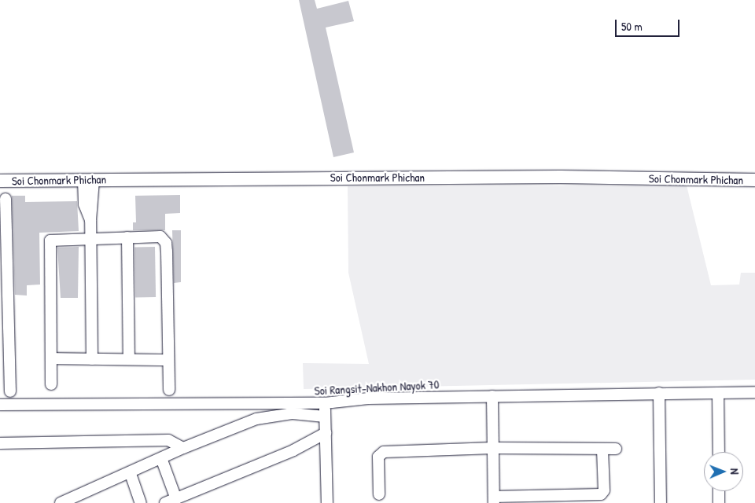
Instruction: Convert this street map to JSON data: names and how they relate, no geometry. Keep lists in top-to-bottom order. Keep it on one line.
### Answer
{"streets":{"street":["Soi Chonmark Phichan","Soi Rangsit-Nakhon Nayok 70"]},"scale_bar":"50 m","north":"right"}
